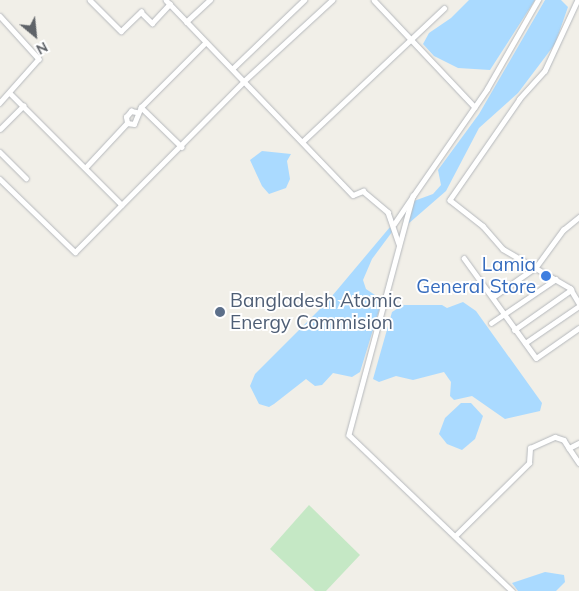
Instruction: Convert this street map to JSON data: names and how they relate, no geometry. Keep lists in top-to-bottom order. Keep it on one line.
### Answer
{"places":["Lamia General Store","Bangladesh Atomic Energy Commision"],"north":"bottom right"}
